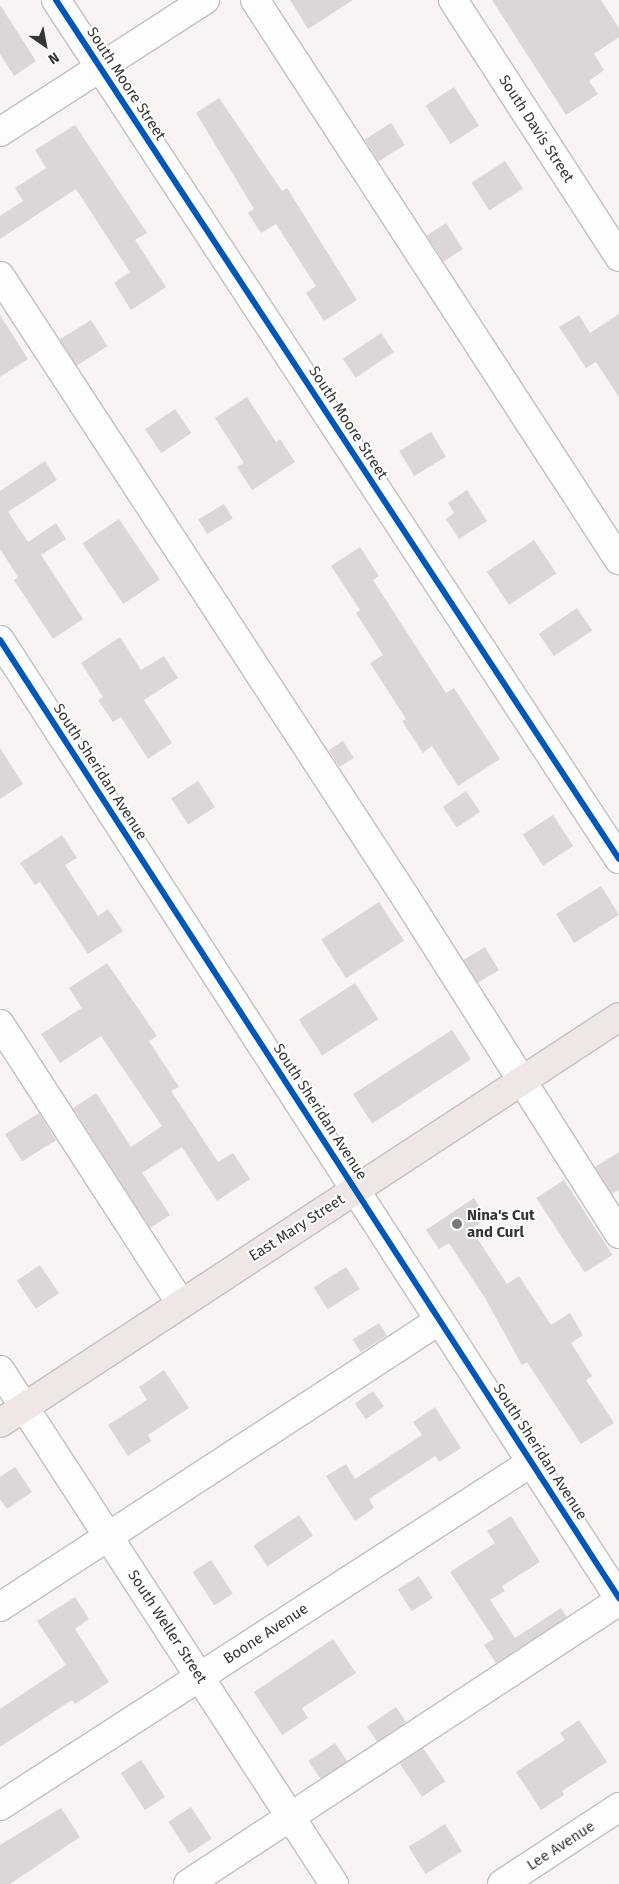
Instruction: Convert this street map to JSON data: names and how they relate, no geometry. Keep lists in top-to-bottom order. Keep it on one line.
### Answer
{"streets":{"main road":["East Mary Street"],"street":["South Moore Street","South Davis Street","South Sheridan Avenue","South Weller Street","Boone Avenue","Lee Avenue"]},"crossings":[["South Sheridan Avenue","East Mary Street"],["South Sheridan Avenue","Boone Avenue"],["East Mary Street","South Weller Street"],["South Weller Street","Boone Avenue"]],"places":["Nina's Cut and Curl"],"north":"bottom right"}
